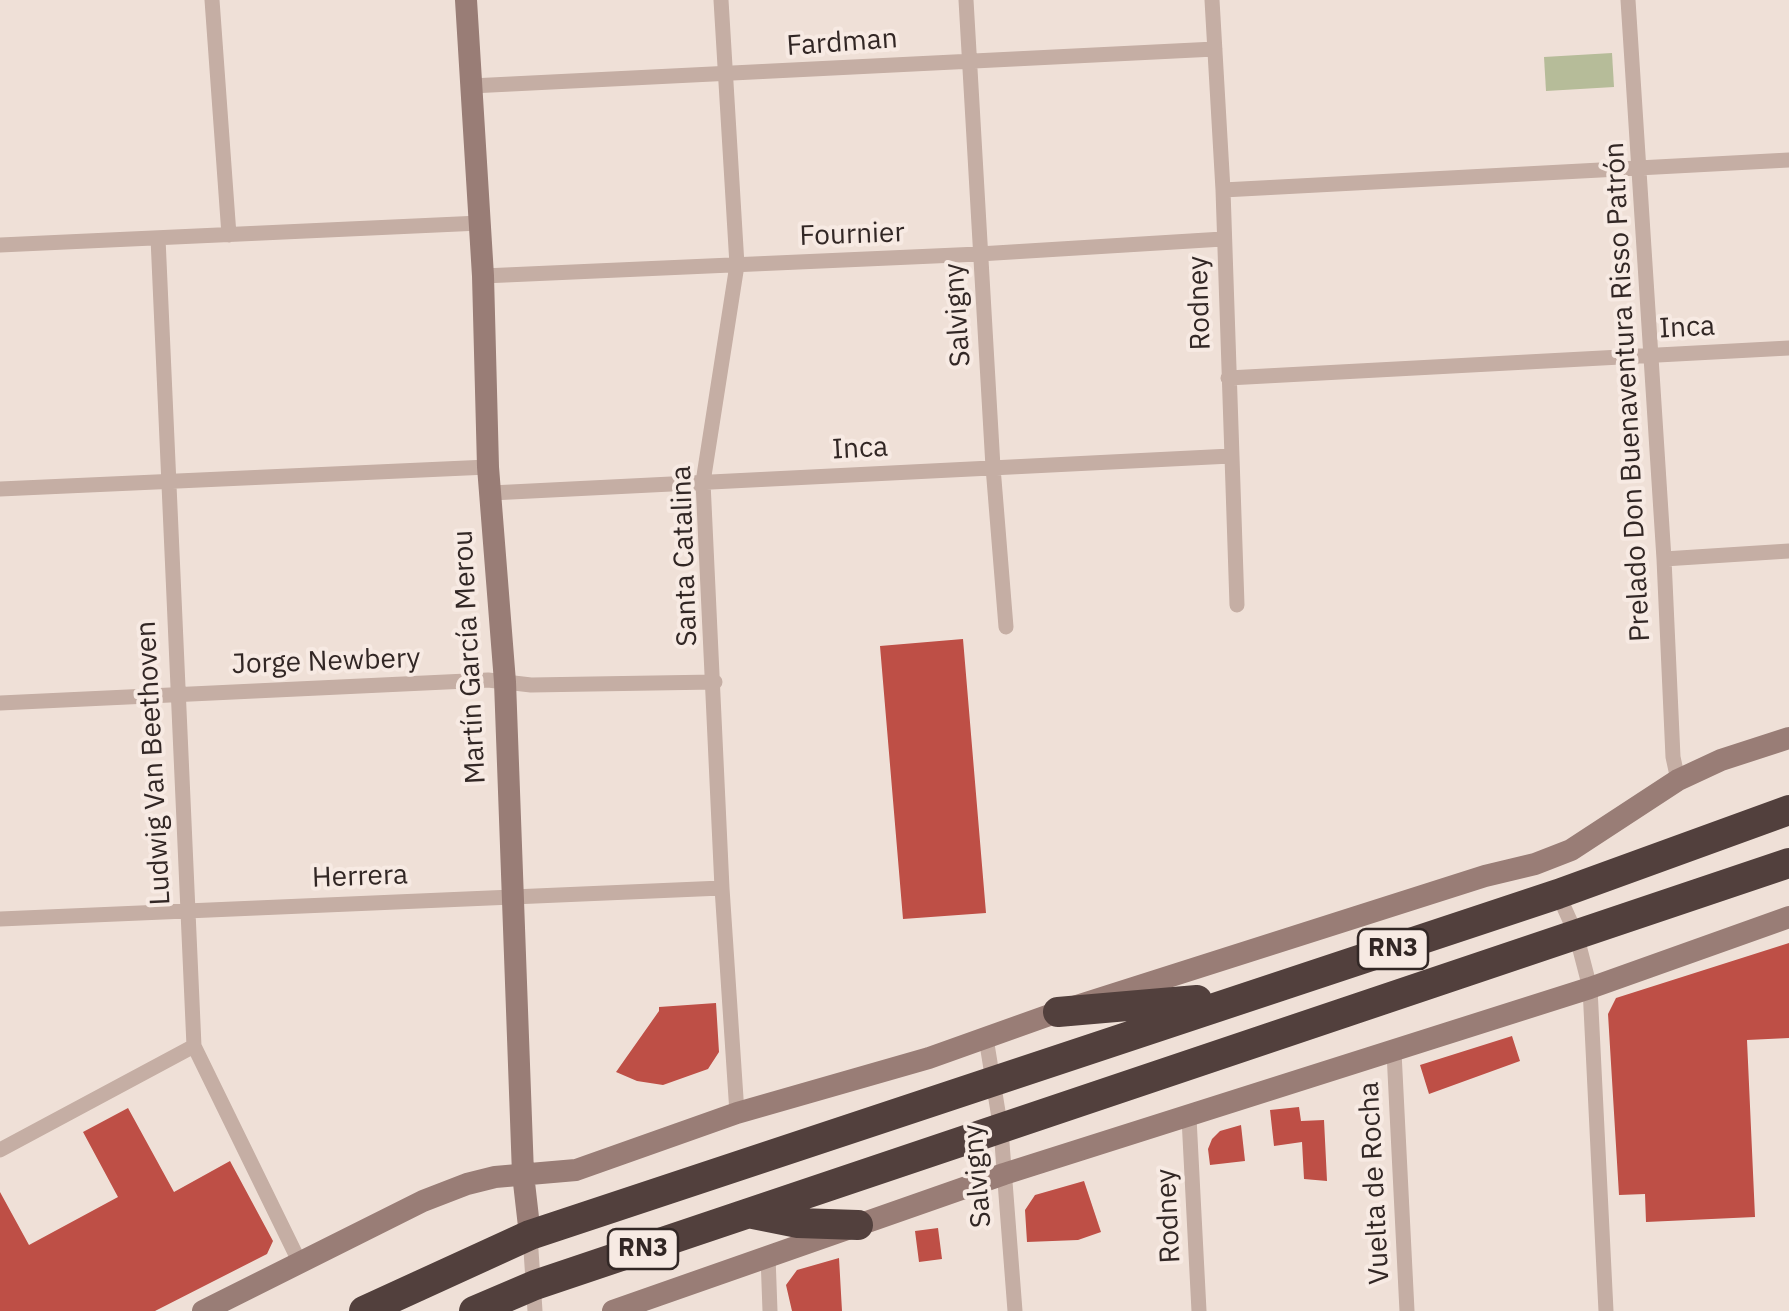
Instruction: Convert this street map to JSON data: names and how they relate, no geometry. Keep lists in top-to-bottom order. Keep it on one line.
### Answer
{"streets":{"highway":["RN3"],"street":["Fardman","Fournier","Rodney","Salvigny","Inca","Prelado Don Buenaventura Risso Patrón","Santa Catalina","Martín García Merou","Jorge Newbery","Ludwig Van Beethoven","Herrera","Vuelta de Rocha"]},"crossings":[["Fardman","Rodney"],["Fardman","Salvigny"],["Fardman","Santa Catalina"],["Fardman","Martín García Merou"],["Fournier","Rodney"],["Fournier","Salvigny"],["Fournier","Santa Catalina"],["Fournier","Martín García Merou"],["Rodney","Inca"],["Salvigny","Inca"],["Salvigny","RN3"],["Inca","Prelado Don Buenaventura Risso Patrón"],["Inca","Santa Catalina"],["Inca","Martín García Merou"],["Santa Catalina","Jorge Newbery"],["Santa Catalina","Herrera"],["Martín García Merou","Jorge Newbery"],["Martín García Merou","Herrera"],["Martín García Merou","RN3"],["Jorge Newbery","Ludwig Van Beethoven"],["Ludwig Van Beethoven","Herrera"]]}
